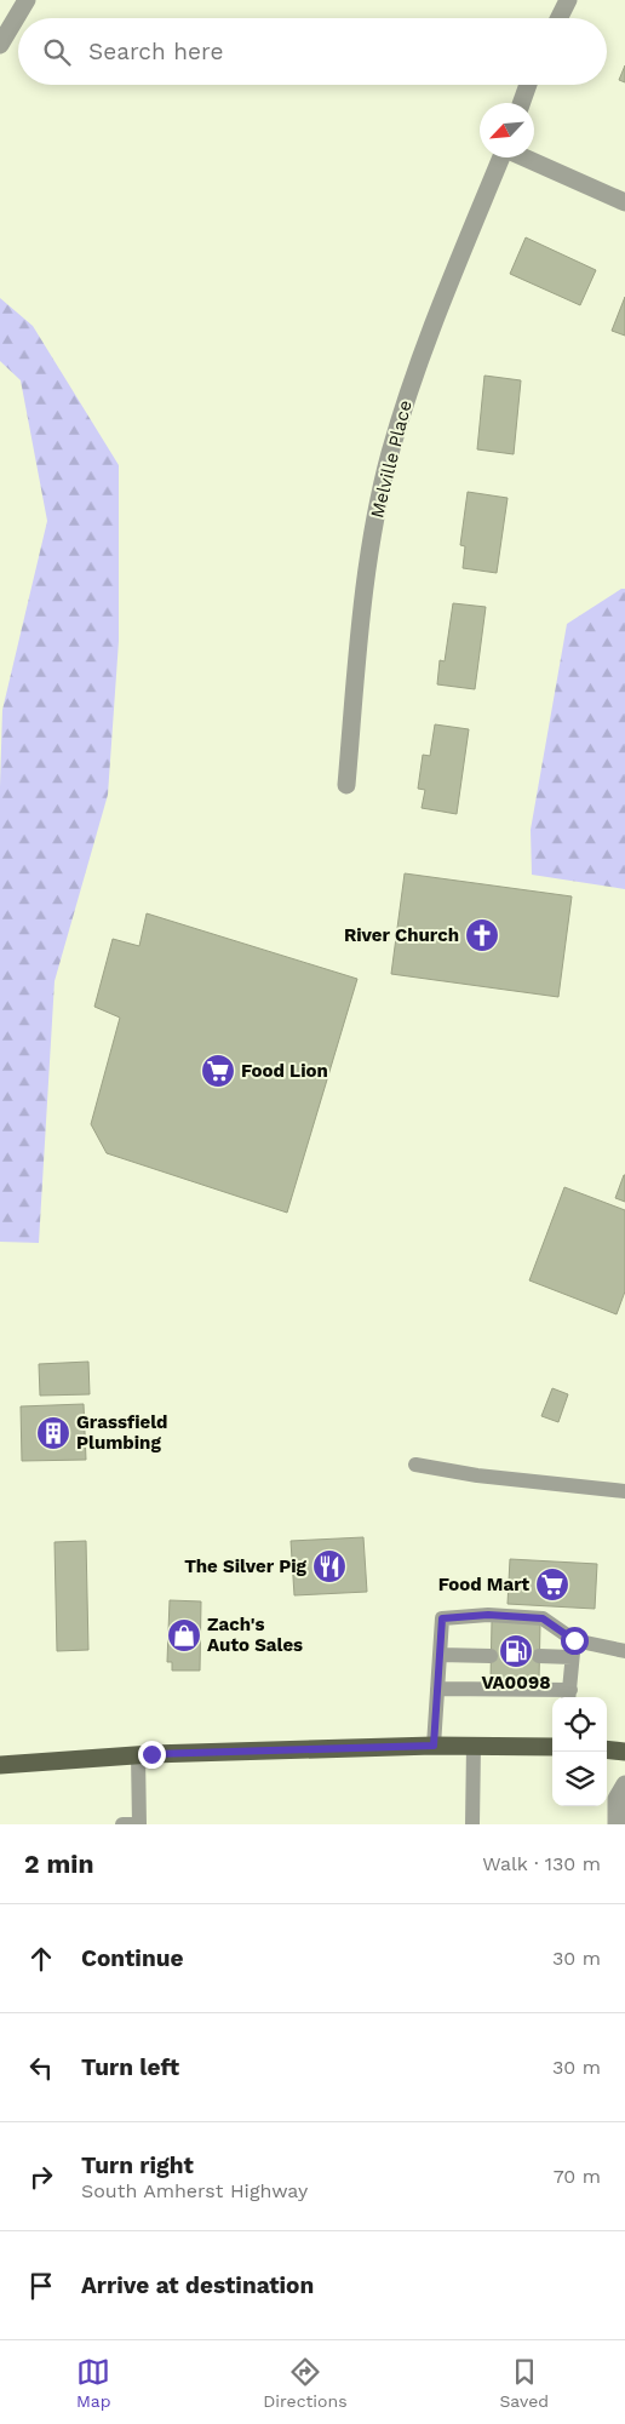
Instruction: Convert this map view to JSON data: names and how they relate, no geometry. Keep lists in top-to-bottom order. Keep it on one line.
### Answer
{"streets":{"street":["Melville Place"]},"places":{"church":["River Church"],"supermarket":["Food Lion","Food Mart"],"building":["Grassfield Plumbing"],"restaurant":["The Silver Pig"],"shop":["Zach's Auto Sales"],"fuel station":["VA0098"]},"north":"bottom left","page":{"search":"Search here","heading":["2 min","Walk · 130 m"],"list":[["Continue","30 m"],["Turn left","30 m"],["Turn right","South Amherst Highway","70 m"],"Arrive at destination"],"nav":["Map","Directions","Saved"]}}
